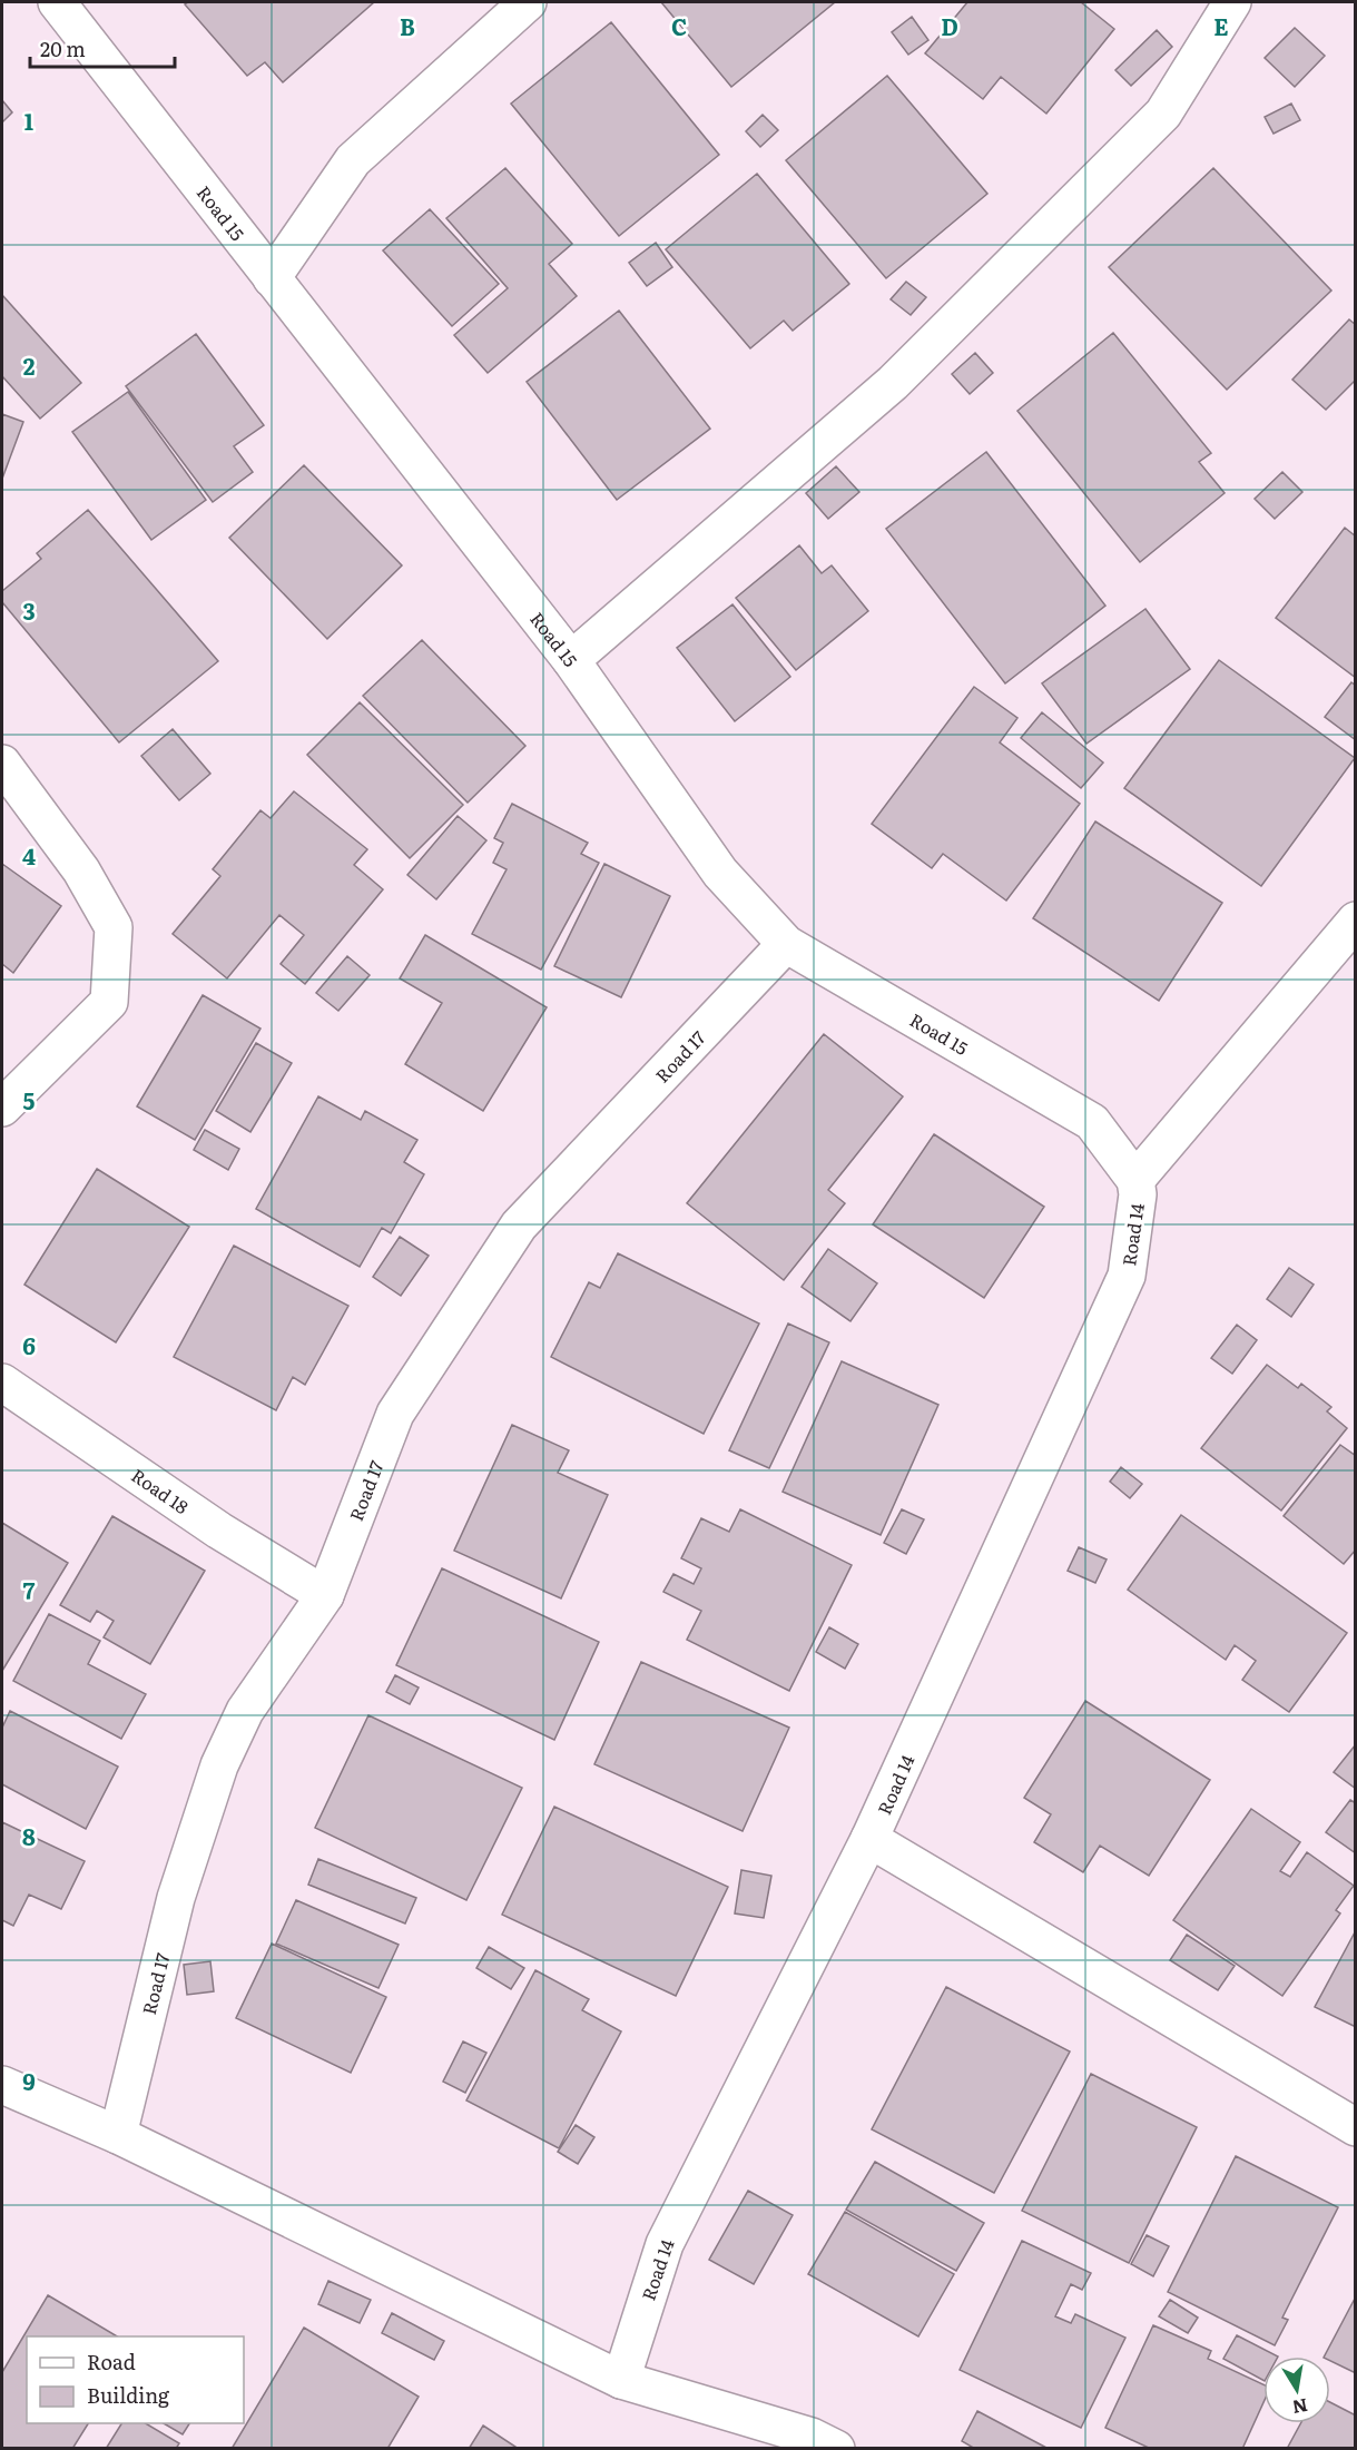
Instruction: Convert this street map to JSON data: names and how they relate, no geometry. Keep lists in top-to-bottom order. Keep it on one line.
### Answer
{"streets":{"street":["Road 15","Road 17","Road 14","Road 18"]},"crossings":[["Road 15","Road 17"],["Road 15","Road 14"],["Road 17","Road 18"]],"legend":["Road","Building"],"scale_bar":"20 m","north":"bottom","grid":{"columns":["B","C","D","E"],"rows":["1","2","3","4","5","6","7","8","9"]}}
